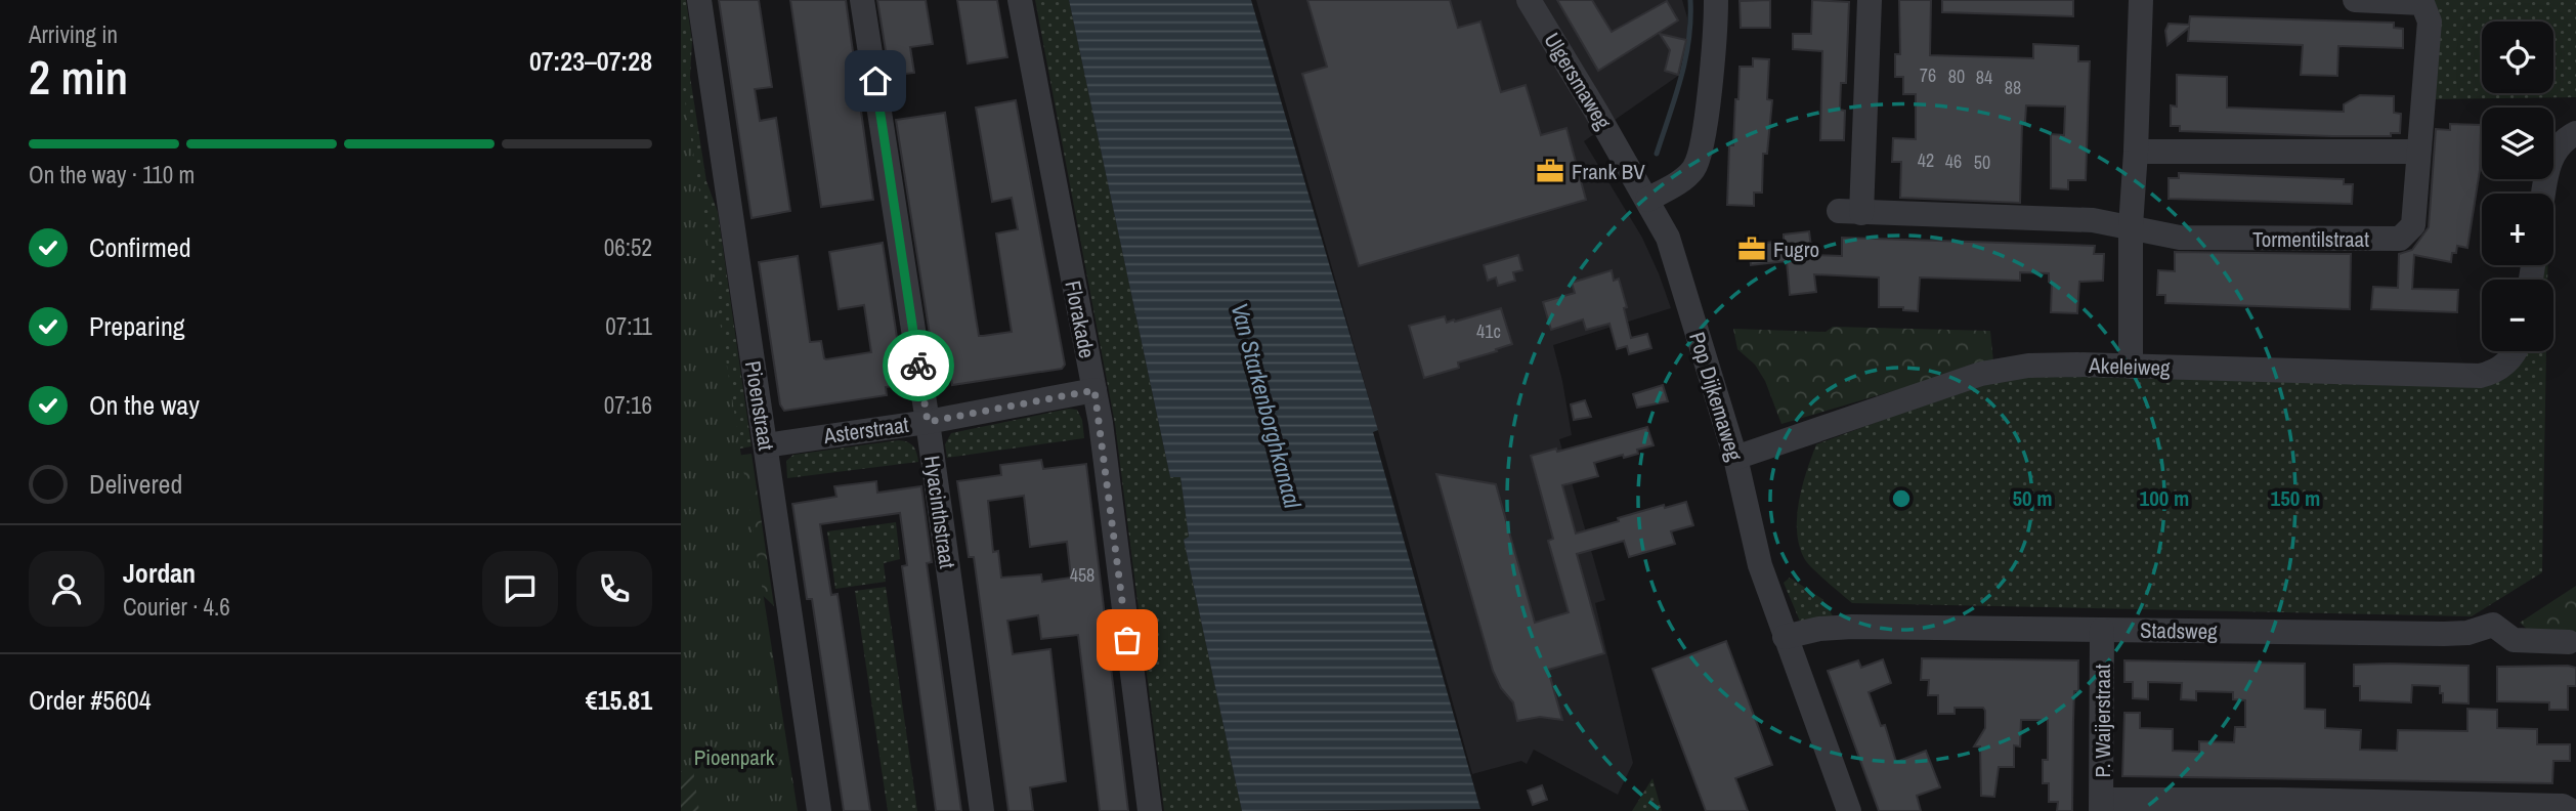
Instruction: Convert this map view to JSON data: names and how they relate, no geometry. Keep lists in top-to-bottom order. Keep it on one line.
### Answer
{"streets":{"street":["Ulgersmaweg","Tormentilstraat","Florakade","Akeleiweg","Pop Dijkemaweg","Pioenstraat","Asterstraat","Hyacinthstraat","Stadsweg","P. Waijerstraat"]},"crossings":[["Ulgersmaweg","Pop Dijkemaweg"],["Florakade","Asterstraat"],["Akeleiweg","Pop Dijkemaweg"],["Pop Dijkemaweg","Stadsweg"],["Pioenstraat","Asterstraat"],["Asterstraat","Hyacinthstraat"],["Stadsweg","P. Waijerstraat"]],"water":["Van Starkenborghkanaal"],"parks":["Pioenpark"],"places":{"office":["Frank BV","Fugro"]},"house_numbers":["76","80","84","88","42","46","50","41c","458"],"page":{"heading":["2 min","Arriving in","07:23–07:28"],"panel":["Jordan","Courier · 4.6","Order #5604","€15.81"],"map_buttons":["+","−"],"bar":"On the way · 110 m","list":[["Confirmed","06:52"],["Preparing","07:11"],["On the way","07:16"],"Delivered"]},"rings":["50 m","100 m","150 m"]}
